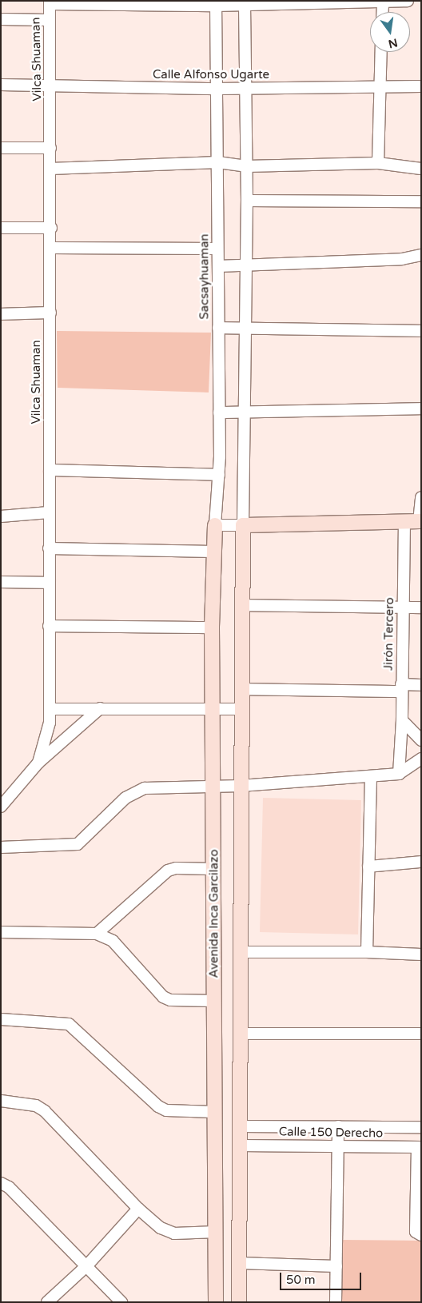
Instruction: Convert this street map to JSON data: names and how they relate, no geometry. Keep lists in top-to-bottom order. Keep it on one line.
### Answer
{"streets":{"main road":["Avenida Inca Garcilazo"],"street":["Vilca Shuaman","Calle Alfonso Ugarte","Sacsayhuaman","Jirón Tercero","Calle 150 Derecho"]},"crossings":[["Vilca Shuaman","Calle Alfonso Ugarte"],["Calle Alfonso Ugarte","Sacsayhuaman"],["Sacsayhuaman","Avenida Inca Garcilazo"]],"scale_bar":"50 m","north":"bottom"}
